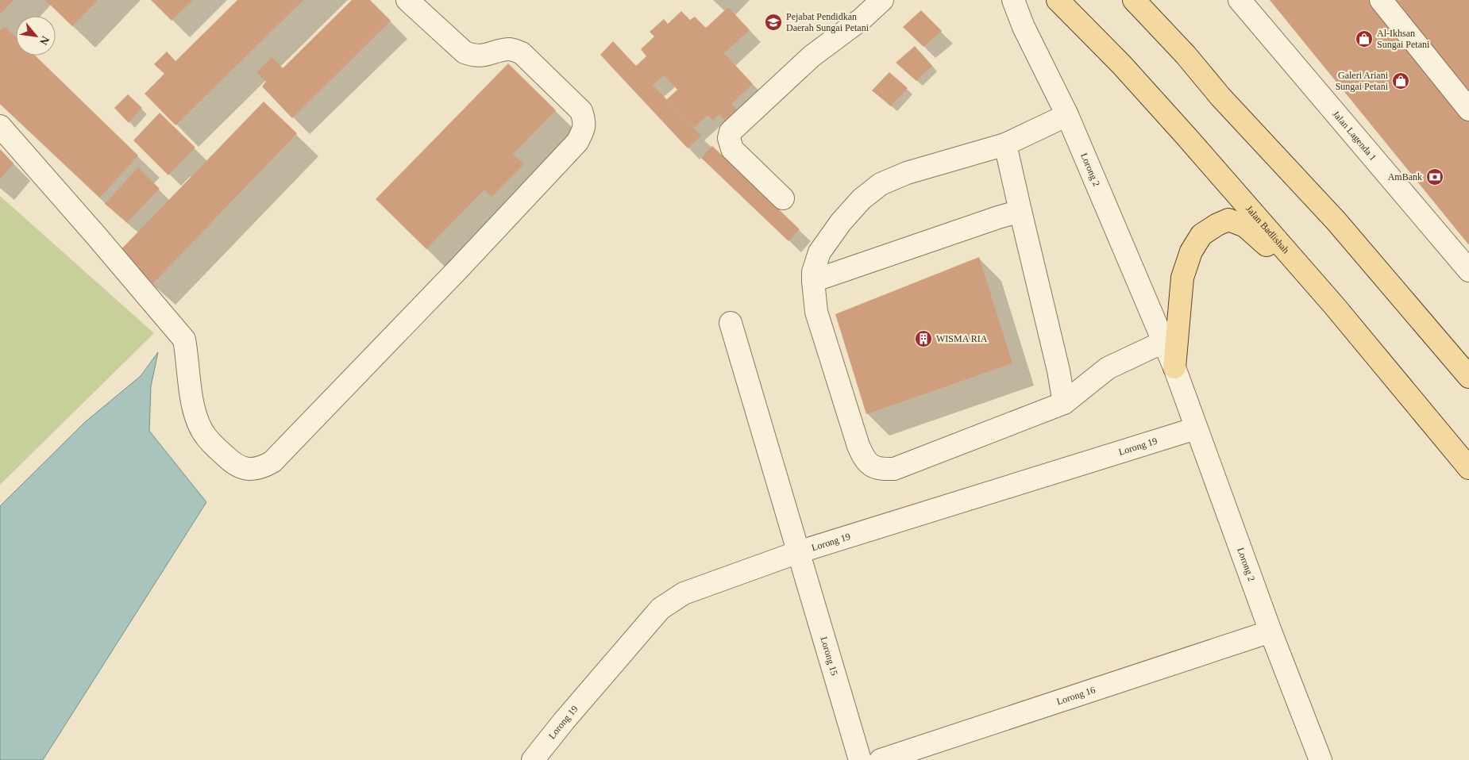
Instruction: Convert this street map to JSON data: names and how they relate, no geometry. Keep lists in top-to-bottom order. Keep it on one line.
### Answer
{"streets":{"main road":["Jalan Badlishah"],"street":["Jalan Lagenda 1","Lorong 2","Lorong 19","Lorong 15","Lorong 16"]},"crossings":[["Lorong 2","Lorong 19"],["Lorong 2","Lorong 16"],["Lorong 19","Lorong 15"]],"places":{"school or university":["Pejabat Pendidkan Daerah Sungai Petani"],"shop":["Al-Ikhsan Sungai Petani","Galeri Ariani Sungai Petani"],"bank":["AmBank"],"building":["WISMA RIA"]},"north":"bottom right"}
